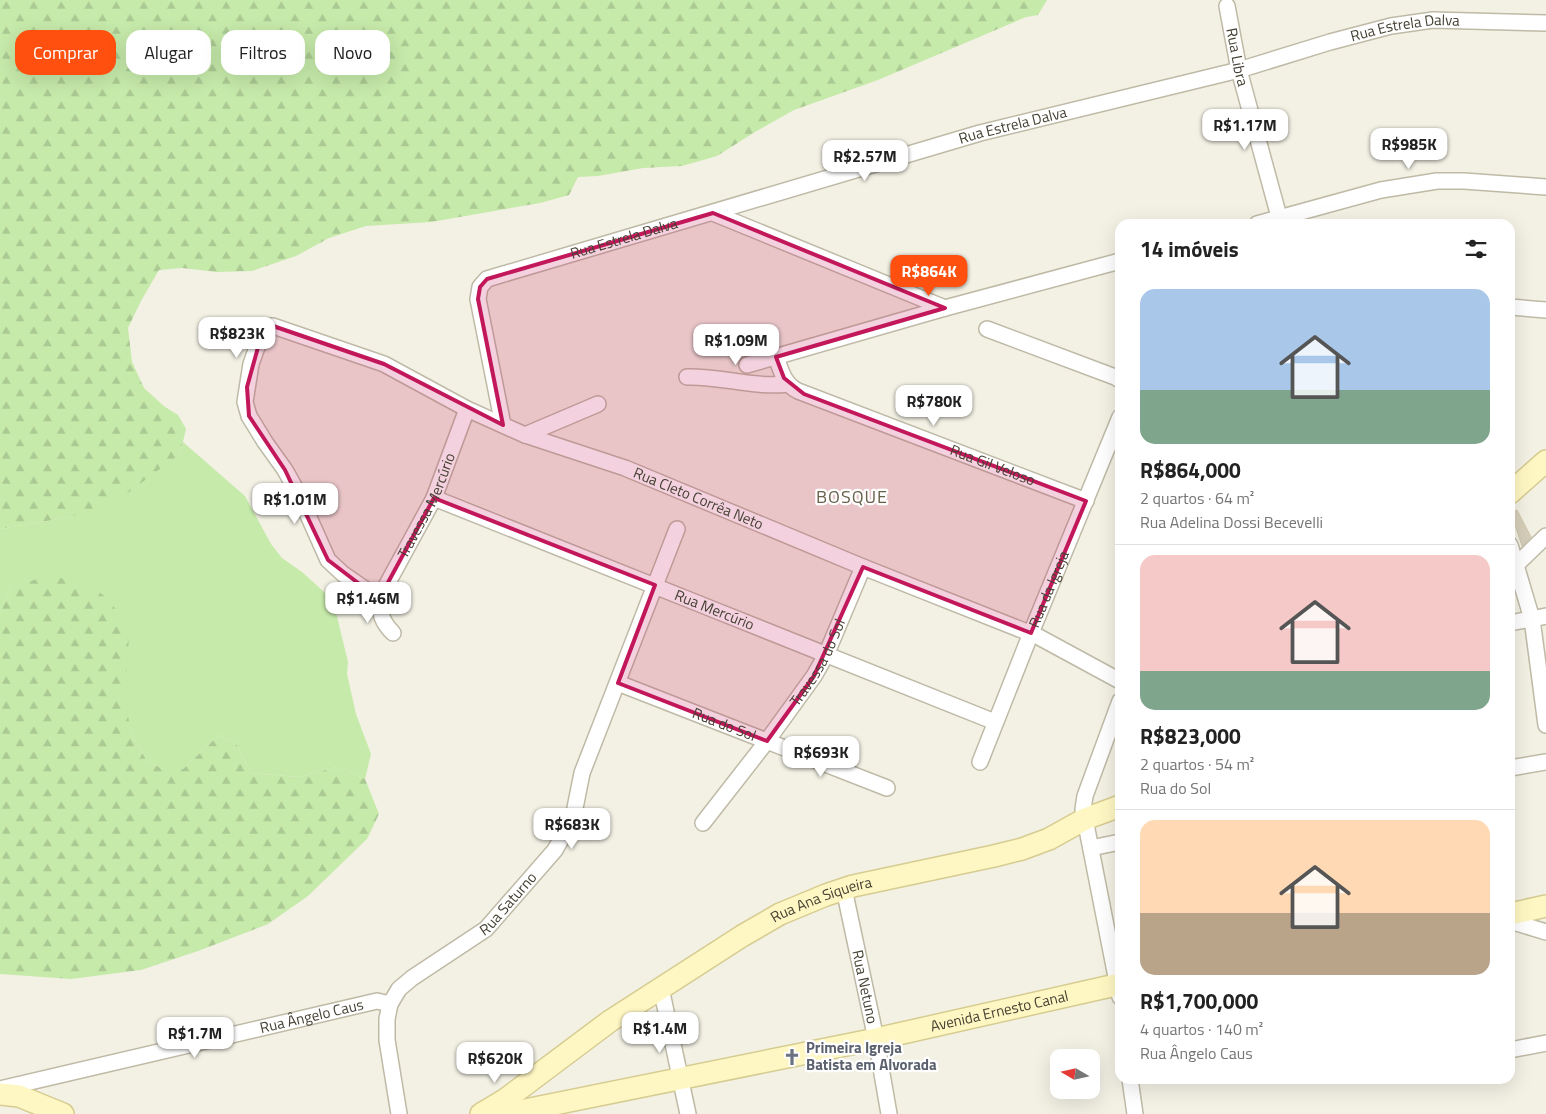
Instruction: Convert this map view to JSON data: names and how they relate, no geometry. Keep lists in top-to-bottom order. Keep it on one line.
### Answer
{"streets":{"street":["Rua Estrela Dalva","Rua Libra","Rua Gil Veloso","Rua Cleto Corrêa Neto","Travessa Mercúrio","Rua da Igreja","Rua Mercúrio","Travessa do Sol","Rua do Sol","Rua Ana Siqueira","Rua Saturno","Rua Netuno","Avenida Ernesto Canal","Rua Ângelo Caus"]},"crossings":[["Rua Estrela Dalva","Rua Libra"],["Rua Estrela Dalva","Rua Cleto Corrêa Neto"],["Rua Gil Veloso","Rua da Igreja"],["Rua Cleto Corrêa Neto","Travessa Mercúrio"],["Rua Cleto Corrêa Neto","Rua da Igreja"],["Rua Cleto Corrêa Neto","Travessa do Sol"],["Travessa Mercúrio","Rua Mercúrio"],["Rua da Igreja","Rua Mercúrio"],["Rua Mercúrio","Travessa do Sol"],["Rua Mercúrio","Rua Saturno"],["Travessa do Sol","Rua do Sol"],["Rua do Sol","Rua Saturno"],["Rua Ana Siqueira","Rua Netuno"],["Rua Ana Siqueira","Avenida Ernesto Canal"],["Rua Saturno","Rua Ângelo Caus"],["Rua Netuno","Avenida Ernesto Canal"]],"districts":["BOSQUE"],"places":{"church":["Primeira Igreja Batista em Alvorada"]},"north":"left","page":{"chip":["Comprar","Alugar","Filtros","Novo"],"price":["R$1.17M","R$985K","R$2.57M","R$864K","R$823K","R$1.09M","R$780K","R$1.01M","R$1.46M","R$693K","R$683K","R$1.4M","R$1.7M","R$620K"],"heading":"14 imóveis","list":[{"name":"R$864,000","note":"2 quartos · 64 m² · Rua Adelina Dossi Becevelli"},{"name":"R$823,000","note":"2 quartos · 54 m² · Rua do Sol"},{"name":"R$1,700,000","note":"4 quartos · 140 m² · Rua Ângelo Caus"}]}}
